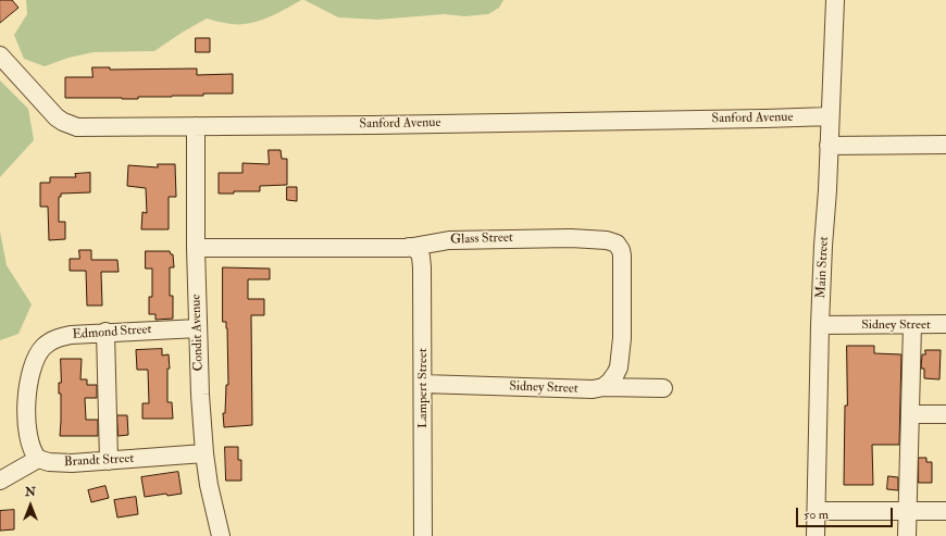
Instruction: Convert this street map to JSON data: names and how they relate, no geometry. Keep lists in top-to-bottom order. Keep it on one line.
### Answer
{"streets":{"street":["Sanford Avenue","Glass Street","Main Street","Sidney Street","Edmond Street","Condit Avenue","Lampert Street","Brandt Street"]},"crossings":[["Sanford Avenue","Main Street"],["Sanford Avenue","Condit Avenue"],["Glass Street","Sidney Street"],["Glass Street","Condit Avenue"],["Glass Street","Lampert Street"],["Main Street","Sidney Street"],["Sidney Street","Lampert Street"],["Edmond Street","Condit Avenue"],["Edmond Street","Brandt Street"],["Condit Avenue","Brandt Street"]],"scale_bar":"50 m","north":"top"}
